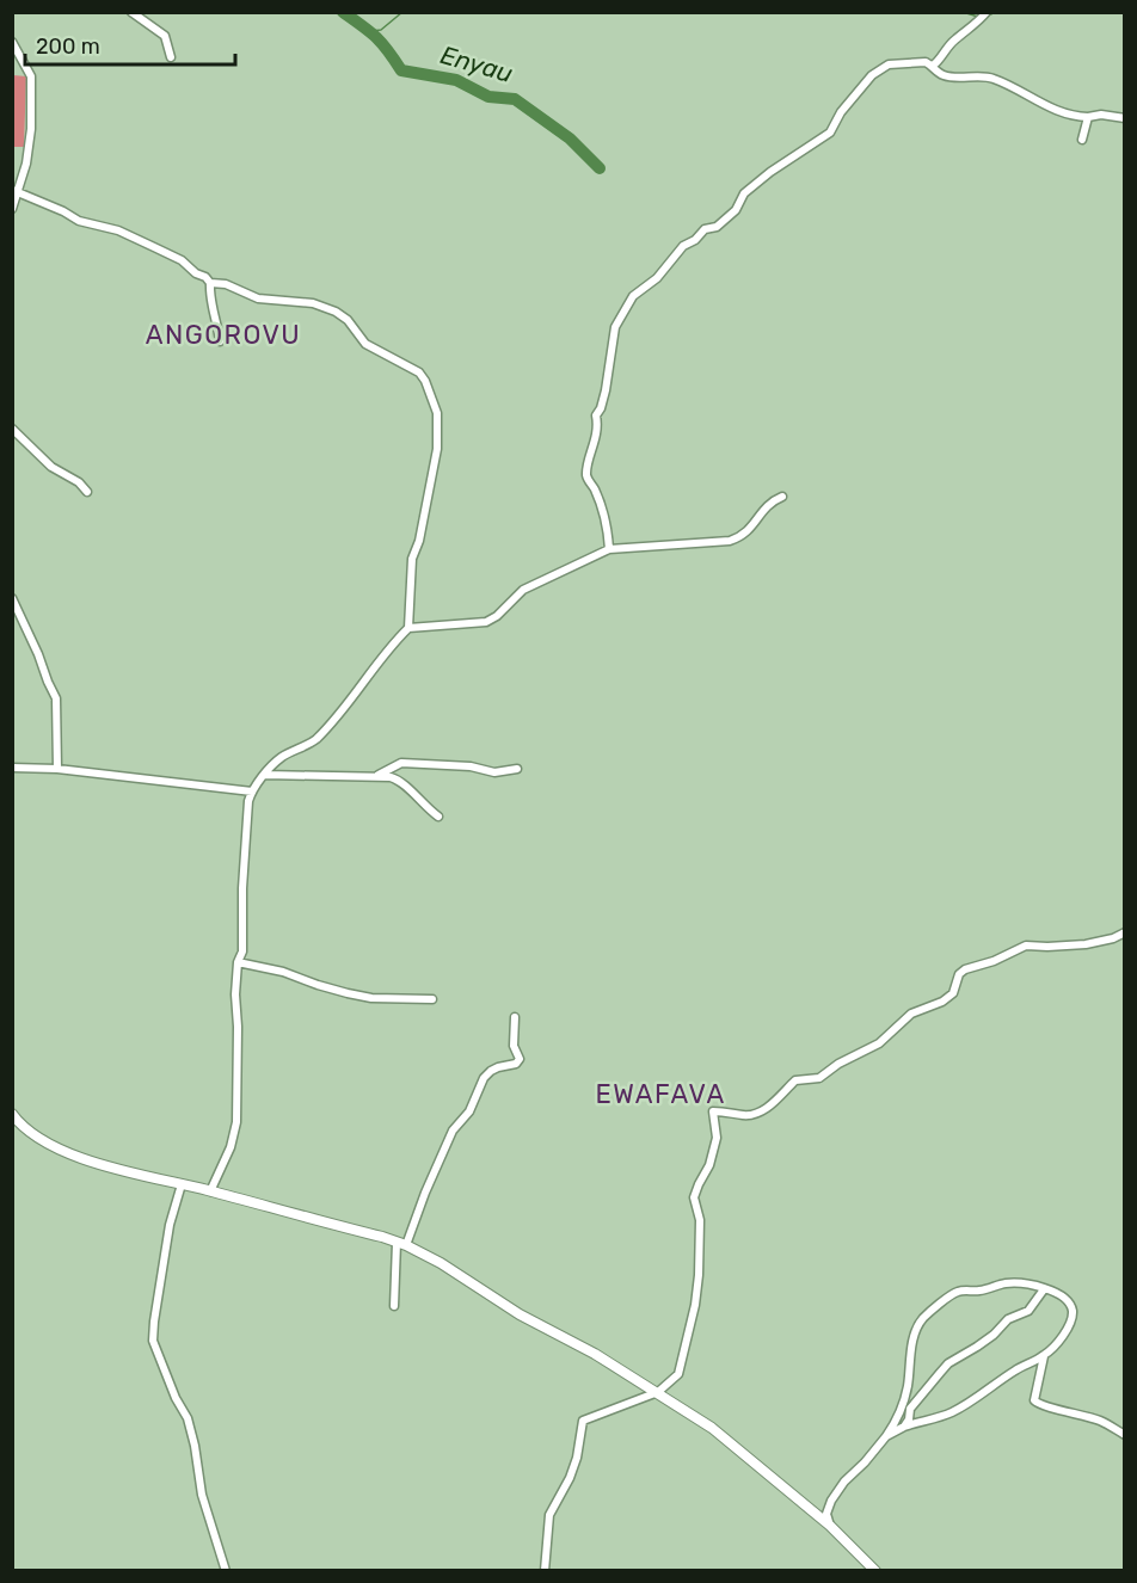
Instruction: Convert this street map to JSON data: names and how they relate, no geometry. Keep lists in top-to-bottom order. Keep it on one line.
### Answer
{"districts":["ANGOROVU","EWAFAVA"],"water":["Enyau"],"scale_bar":"200 m"}
